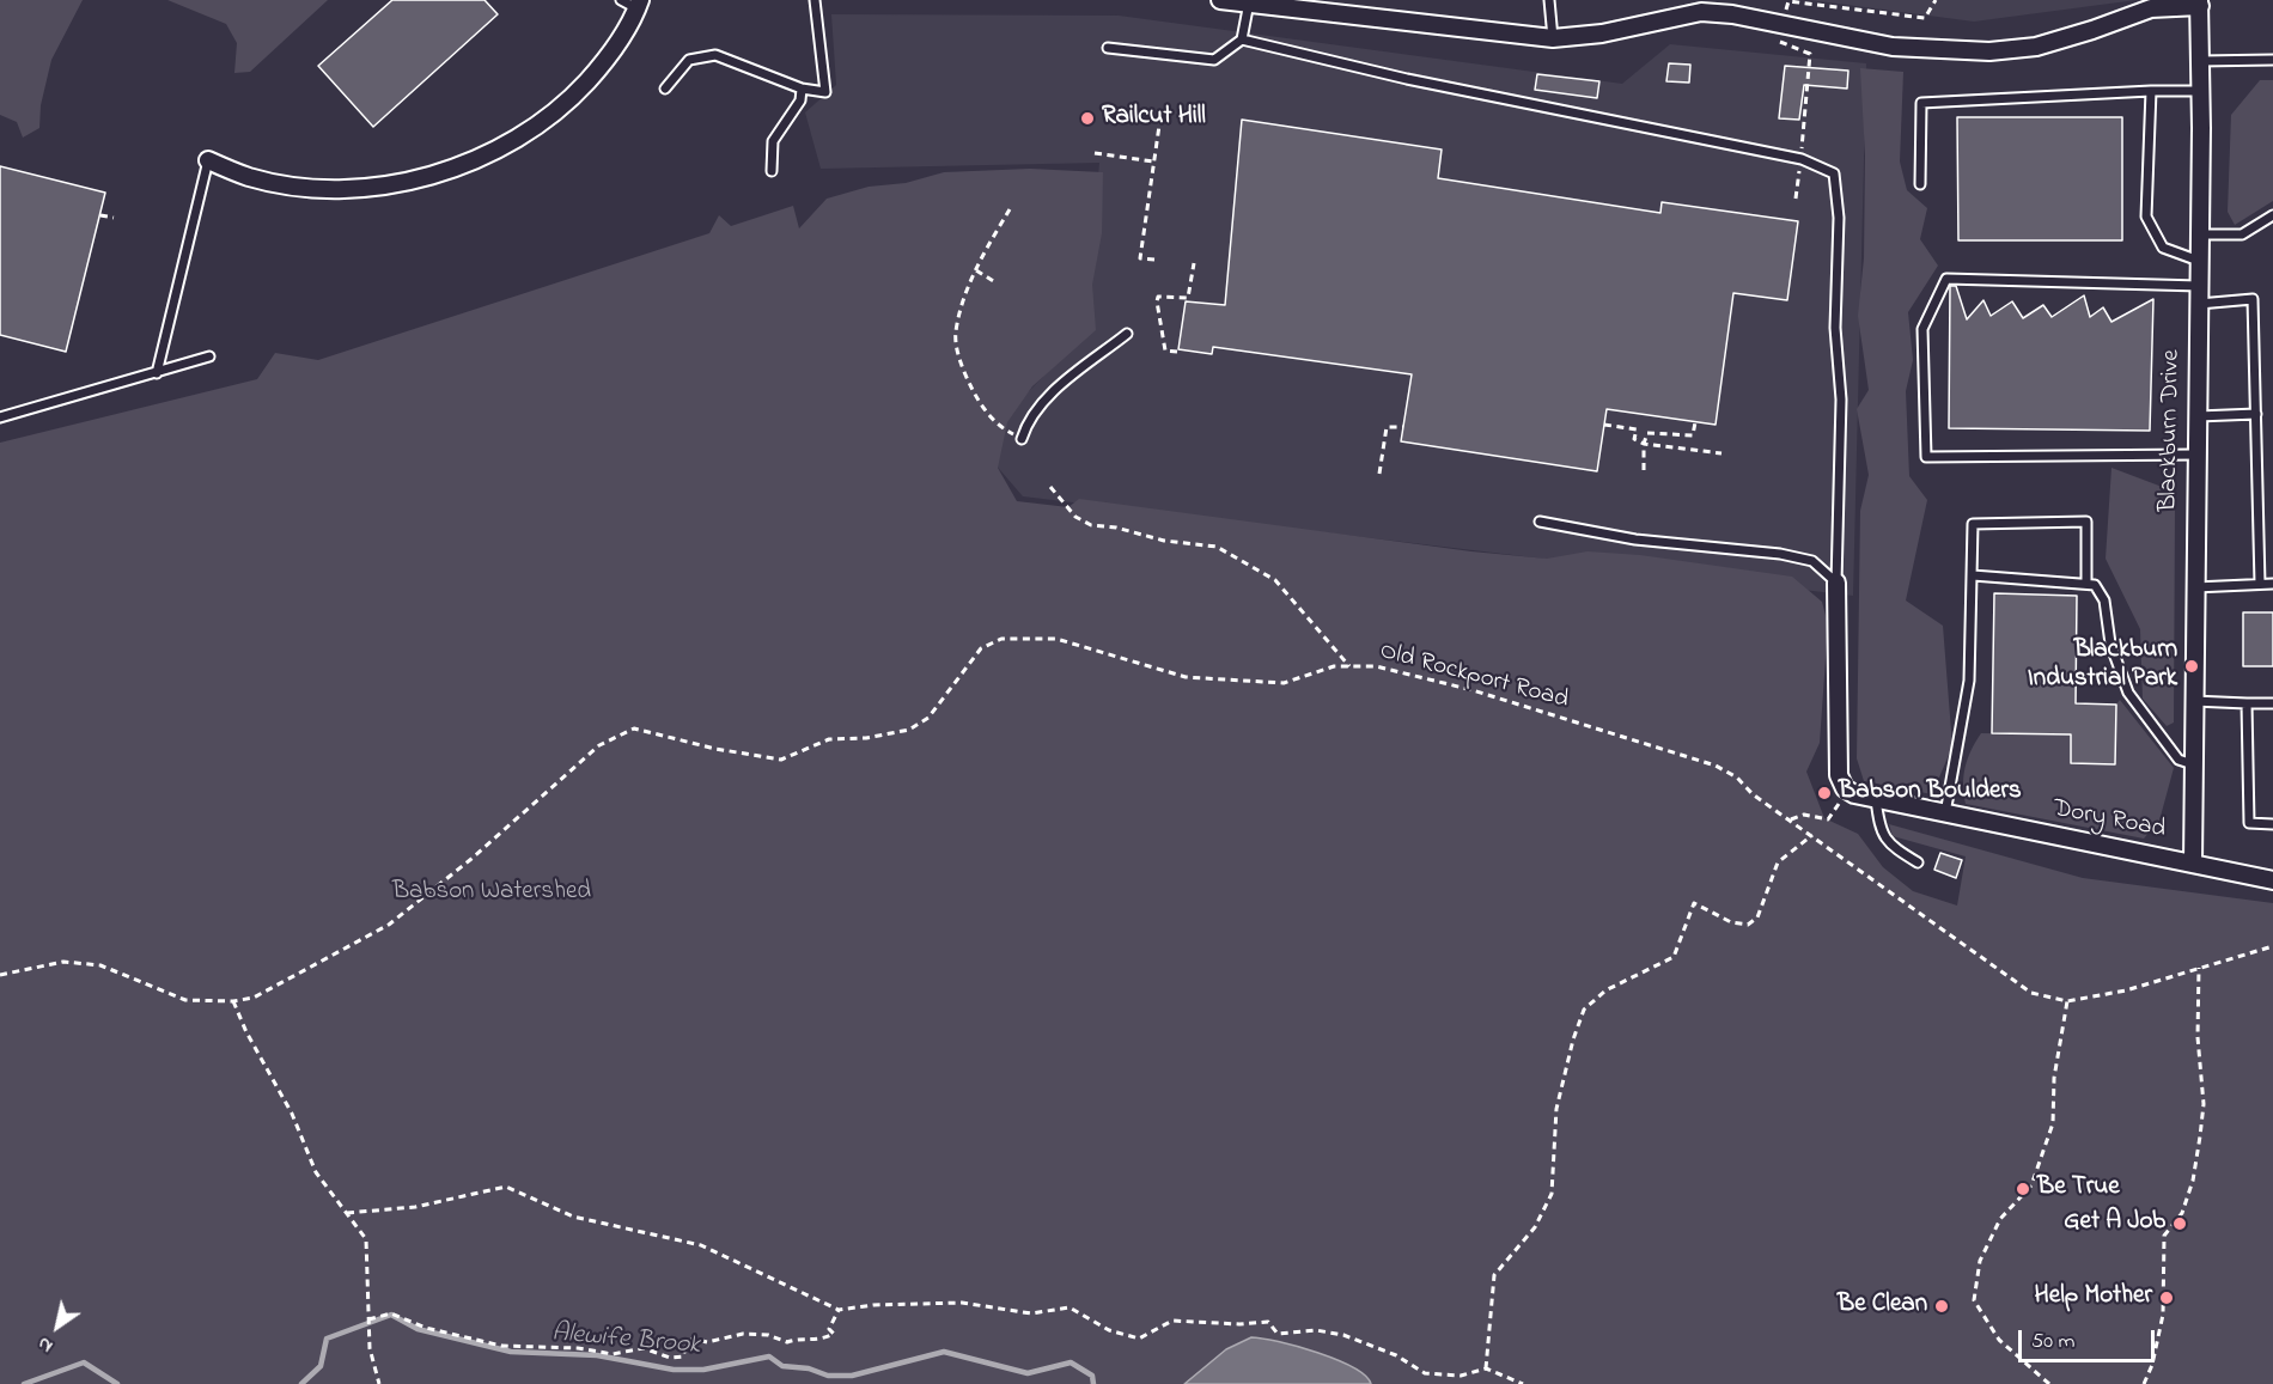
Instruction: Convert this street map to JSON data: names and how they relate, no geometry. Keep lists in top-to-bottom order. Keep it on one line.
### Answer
{"streets":{"street":["Blackburn Drive","Dory Road"],"path":["Old Rockport Road"]},"crossings":[["Blackburn Drive","Dory Road"]],"water":["Alewife Brook"],"parks":["Babson Watershed"],"places":["Railcut Hill","Blackburn Industrial Park","Babson Boulders","Be True","Get A Job","Help Mother","Be Clean"],"scale_bar":"50 m","north":"bottom left"}
